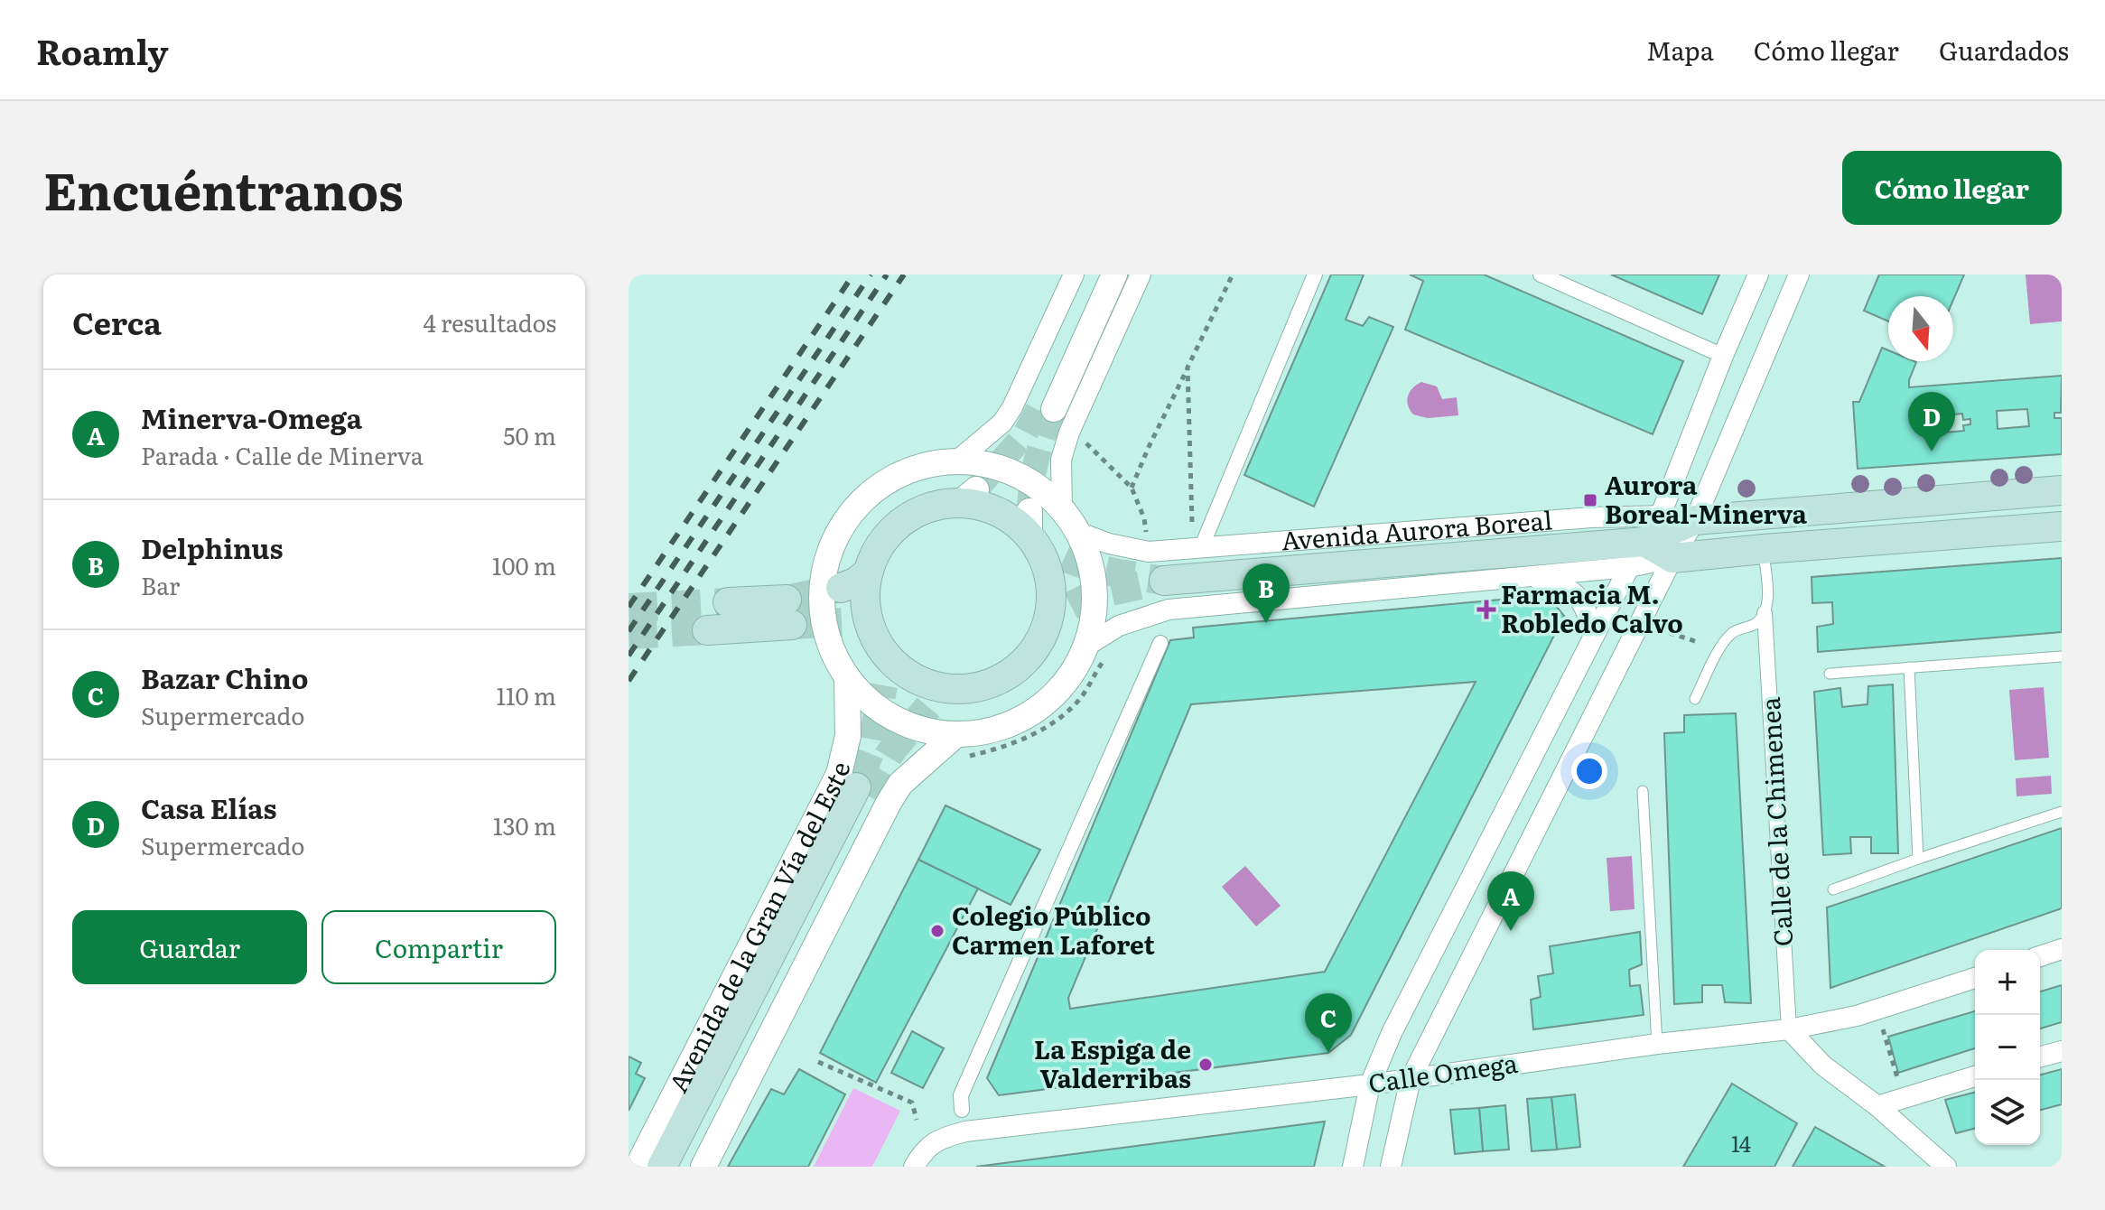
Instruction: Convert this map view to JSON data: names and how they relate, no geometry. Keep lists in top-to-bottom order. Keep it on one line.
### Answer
{"streets":{"main road":["Avenida Aurora Boreal","Avenida de la Gran Vía del Este"],"street":["Calle de la Chimenea","Calle Omega"]},"crossings":[["Calle de la Chimenea","Calle Omega"]],"places":{"transit":["Aurora Boreal-Minerva"],"health":["Farmacia M. Robledo Calvo"],"other":["Colegio Público Carmen Laforet","La Espiga de Valderribas"]},"house_numbers":["14"],"north":"bottom","page":{"header":"Roamly","nav":["Mapa","Cómo llegar","Guardados"],"title":"Encuéntranos","buttons":["Cómo llegar",["Guardar","Compartir"]],"heading":["Cerca","4 resultados"],"list":[{"mark":"A","name":"Minerva-Omega","note":"Parada · Calle de Minerva","value":"50 m"},{"mark":"B","name":"Delphinus","note":"Bar","value":"100 m"},{"mark":"C","name":"Bazar Chino","note":"Supermercado","value":"110 m"},{"mark":"D","name":"Casa Elías","note":"Supermercado","value":"130 m"}],"pins":["D","B","A","C"],"map_buttons":["+","−"]}}
